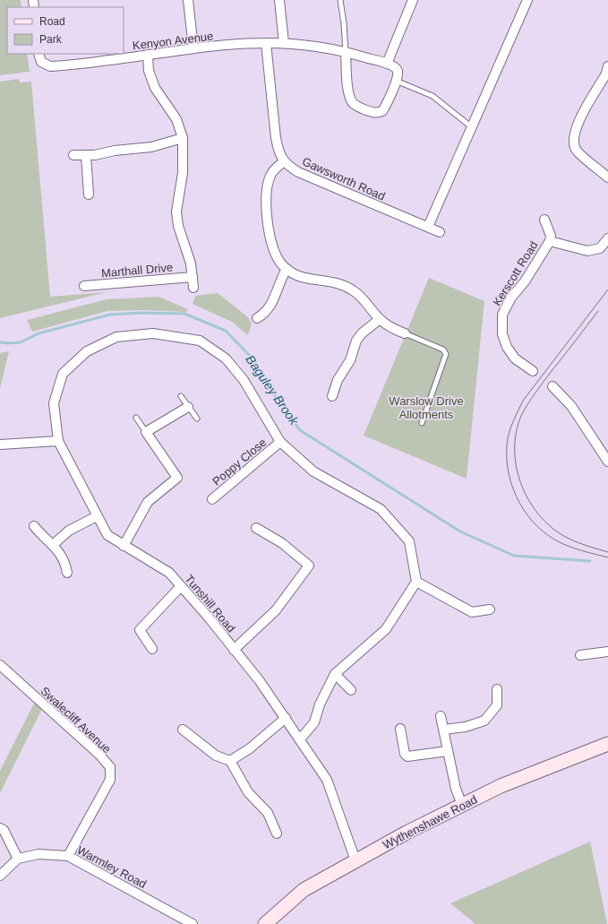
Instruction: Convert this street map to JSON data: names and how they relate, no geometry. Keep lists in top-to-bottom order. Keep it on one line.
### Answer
{"streets":{"main road":["Wythenshawe Road"],"street":["Kenyon Avenue","Gawsworth Road","Marthall Drive","Kerscott Road","Poppy Close","Tunshill Road","Swalecliff Avenue","Warmley Road"]},"crossings":[["Kenyon Avenue","Marthall Drive"],["Poppy Close","Tunshill Road"],["Tunshill Road","Wythenshawe Road"],["Swalecliff Avenue","Warmley Road"]],"water":["Baguley Brook"],"parks":["Warslow Drive Allotments"],"legend":["Road","Park"]}
